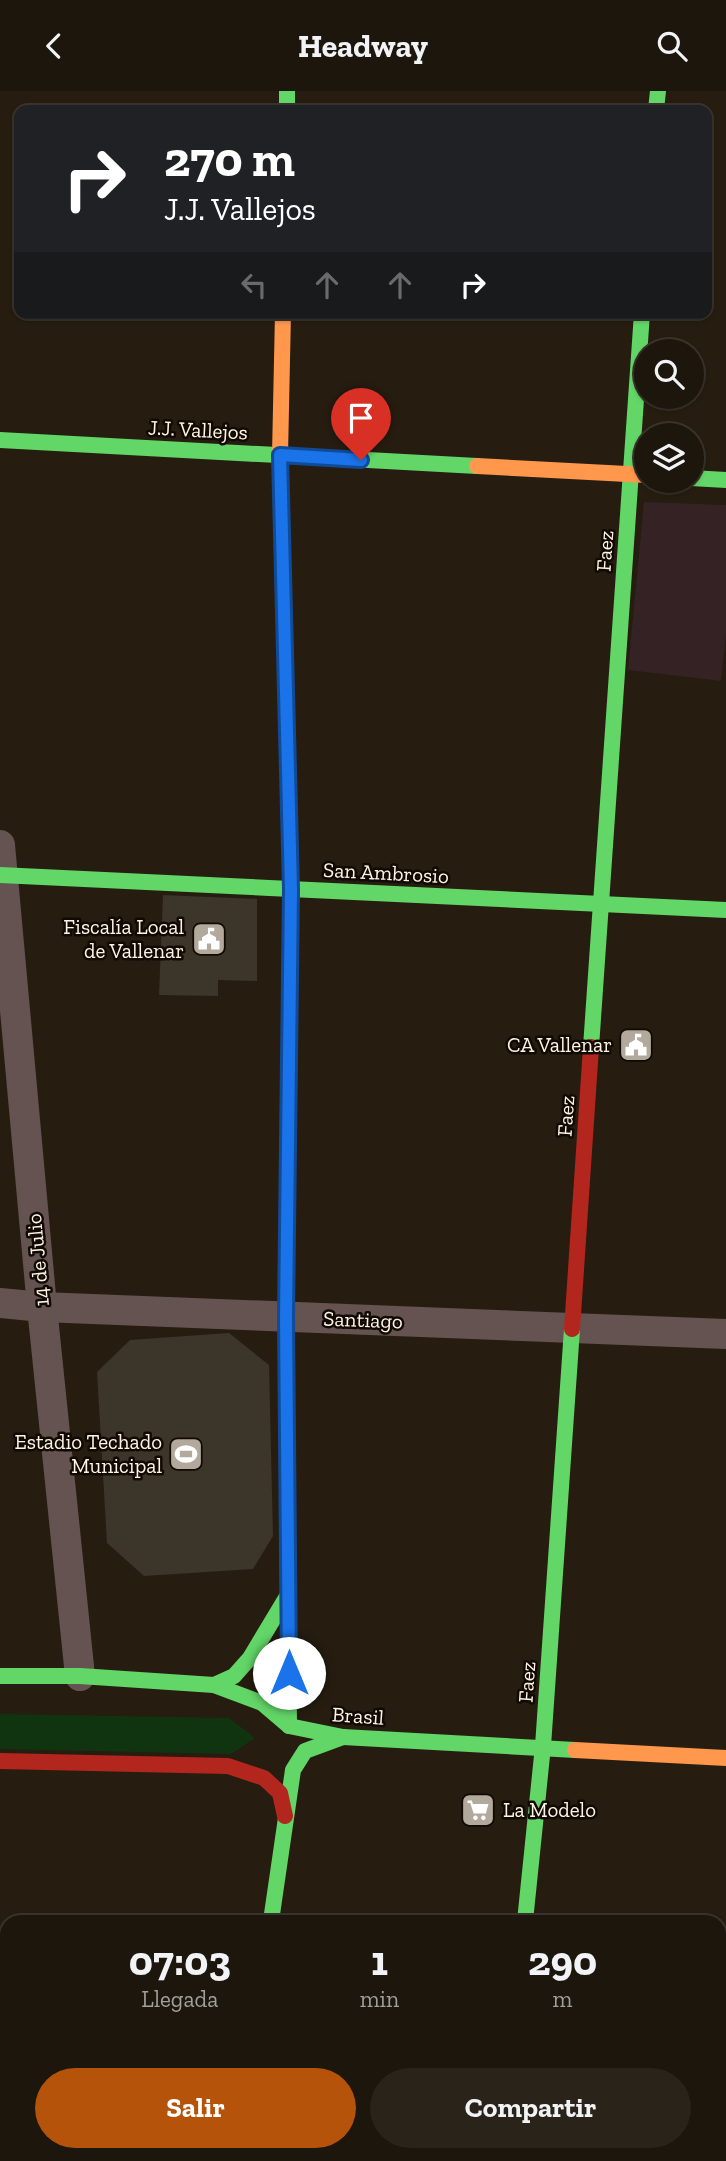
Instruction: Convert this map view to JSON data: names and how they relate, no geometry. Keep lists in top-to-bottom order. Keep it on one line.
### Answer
{"streets":{"main road":["J.J. Vallejos","Faez","San Ambrosio","Brasil"],"street":["14 de Julio","Santiago"]},"crossings":[["Faez","San Ambrosio"],["Faez","Santiago"],["Faez","Brasil"],["San Ambrosio","14 de Julio"],["14 de Julio","Santiago"],["14 de Julio","Brasil"]],"places":{"public building":["Fiscalía Local de Vallenar","CA Vallenar"],"sports":["Estadio Techado Municipal"],"supermarket":["La Modelo"]},"page":{"header":"Headway","turn":["270 m","J.J. Vallejos"],"eta":["07:03","Llegada","1","min","290","m"],"buttons":["Salir","Compartir"]}}
